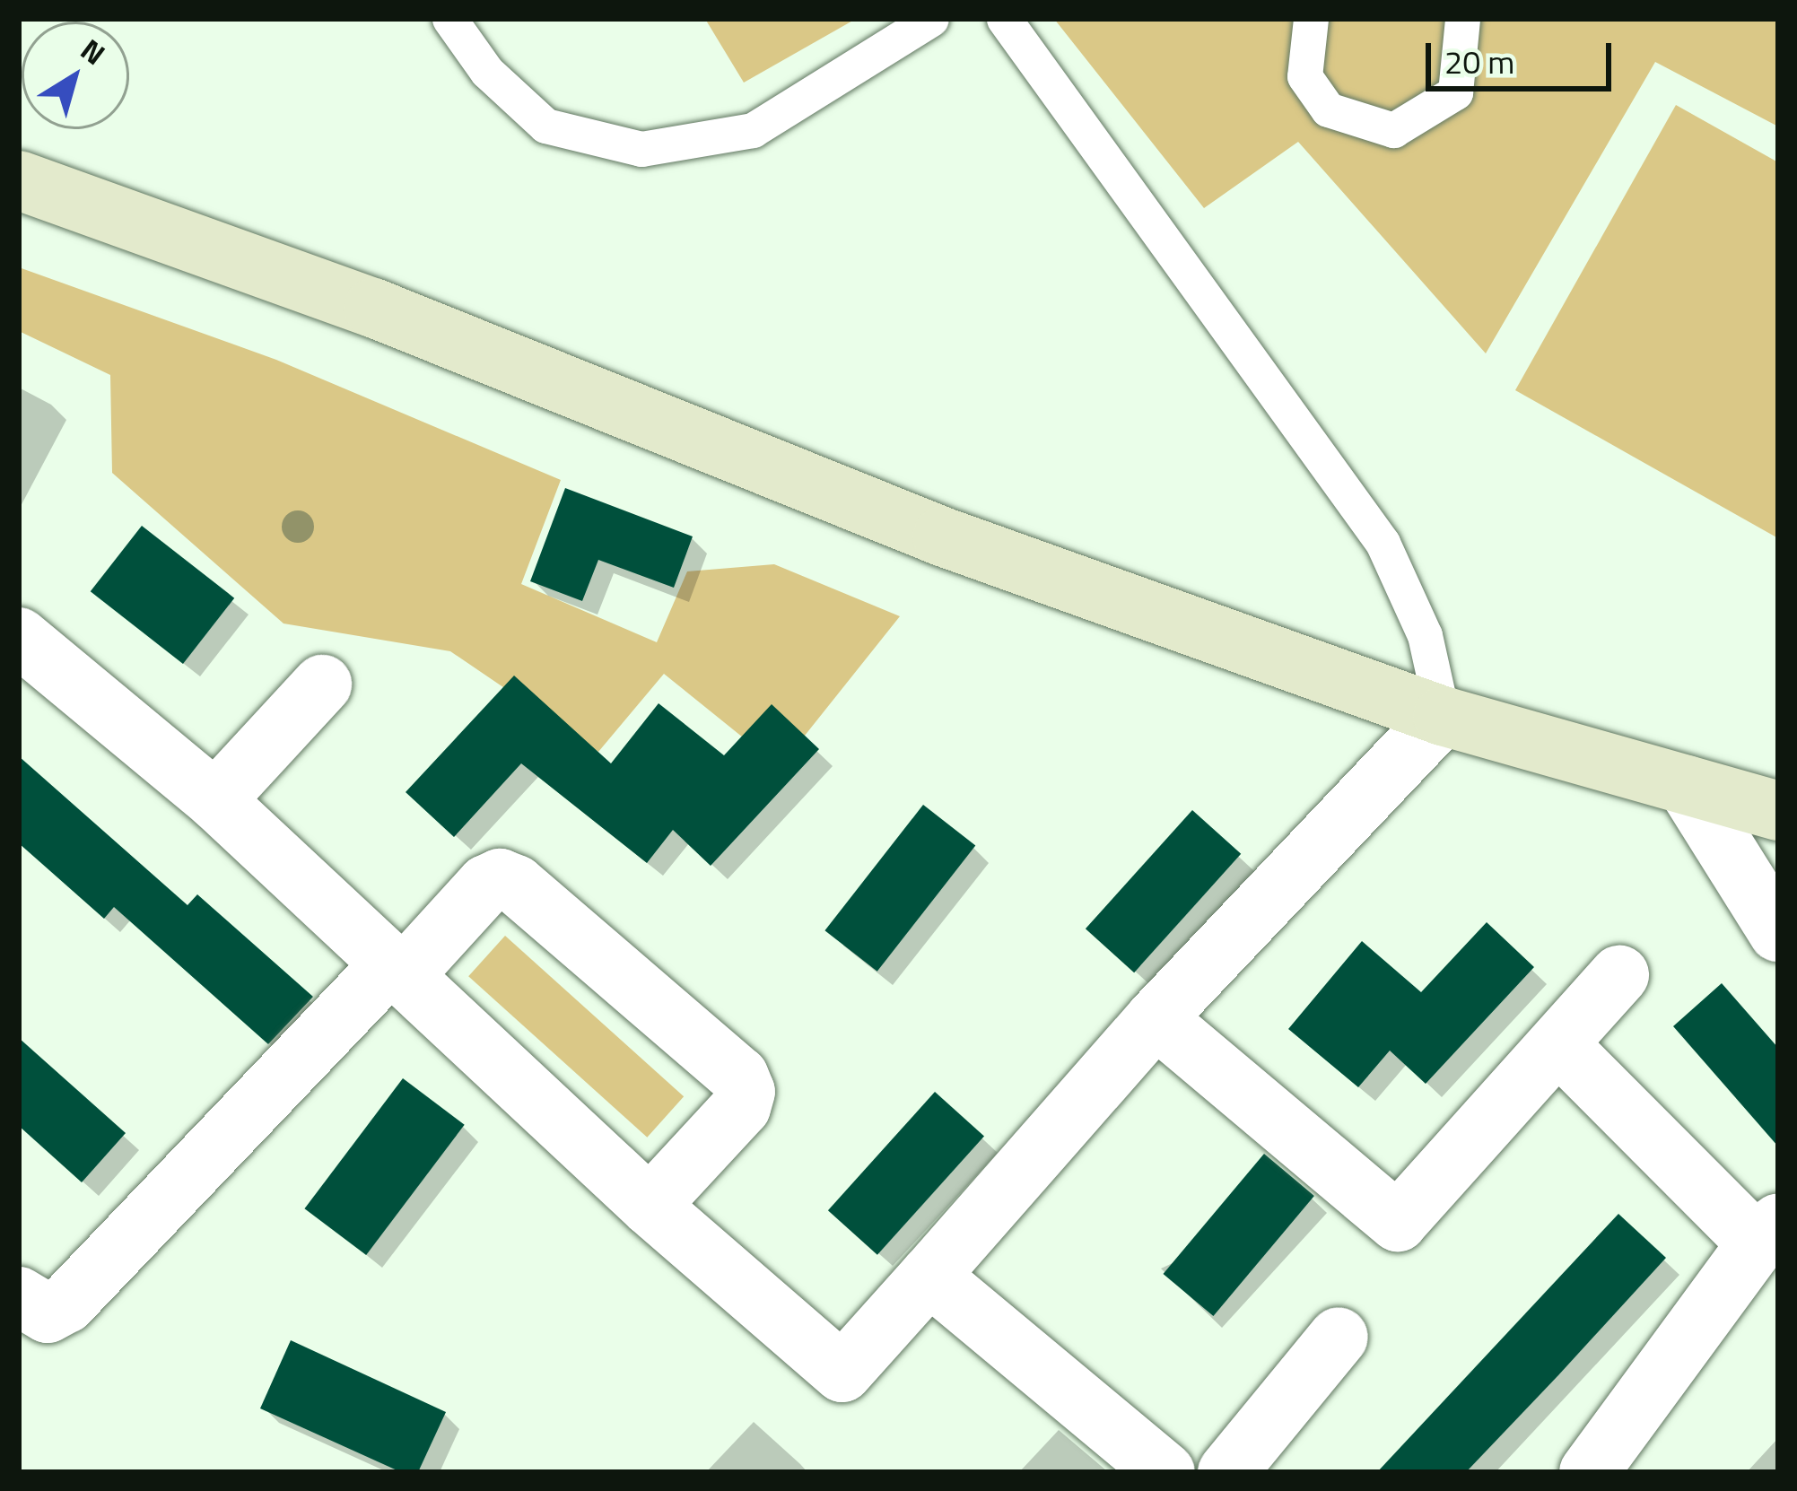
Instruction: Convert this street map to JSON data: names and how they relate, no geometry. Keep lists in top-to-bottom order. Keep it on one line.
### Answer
{"scale_bar":"20 m","north":"top right"}
